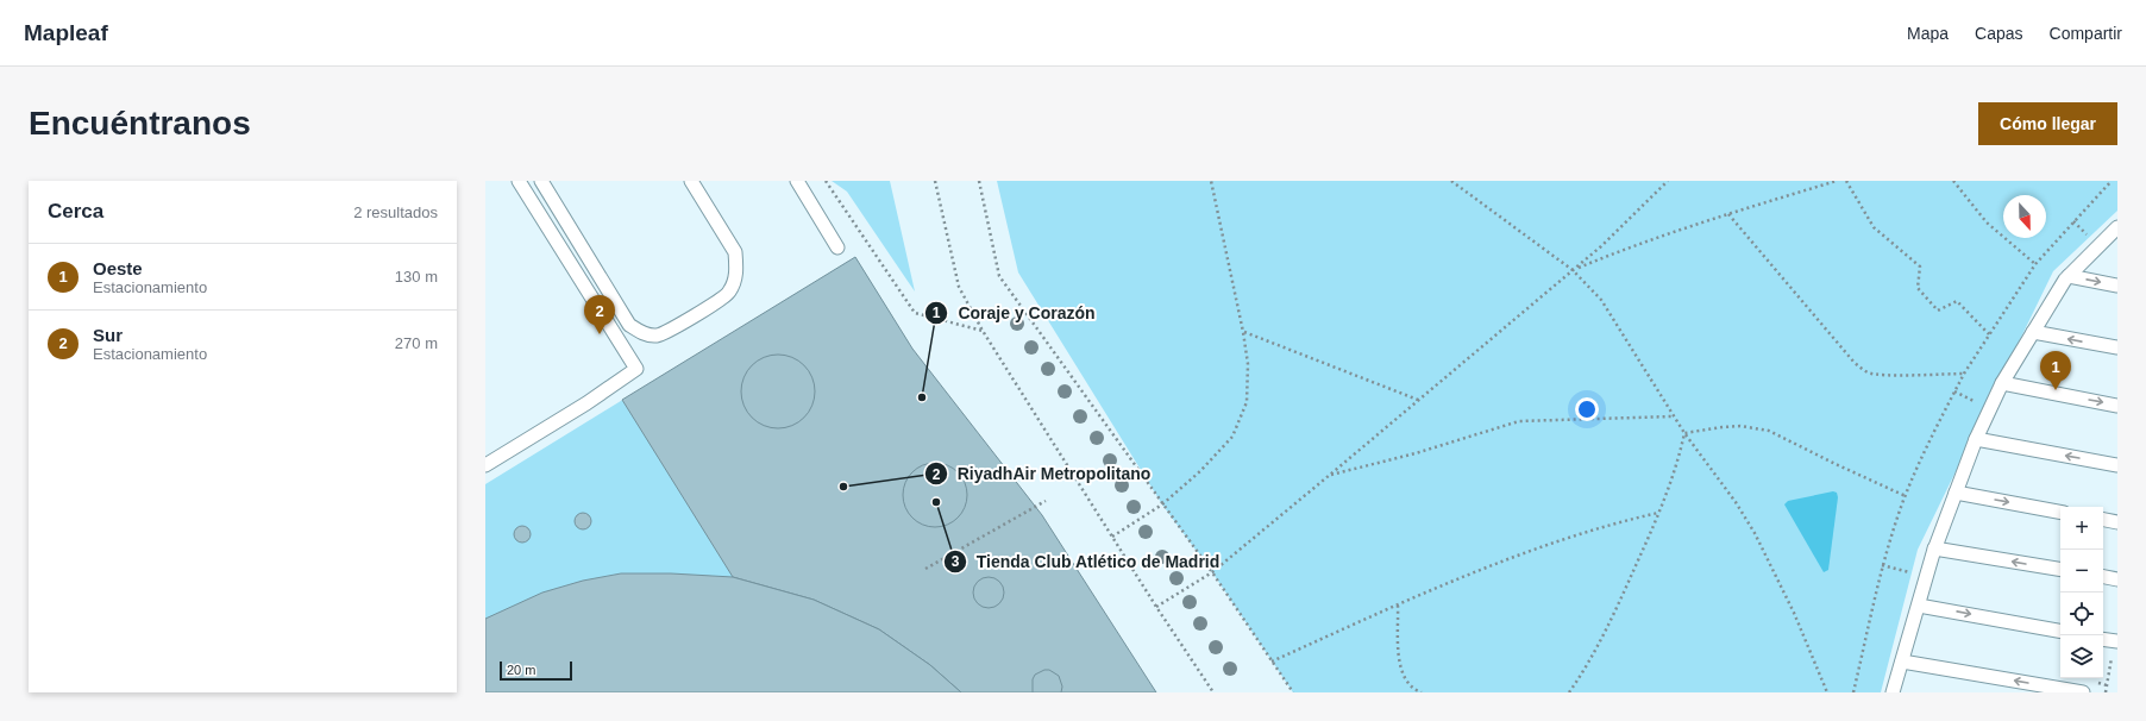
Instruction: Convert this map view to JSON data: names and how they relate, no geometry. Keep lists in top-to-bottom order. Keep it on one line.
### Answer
{"places":["Coraje y Corazón","RiyadhAir Metropolitano","Tienda Club Atlético de Madrid"],"scale_bar":"20 m","north":"bottom","page":{"header":"Mapleaf","nav":["Mapa","Capas","Compartir"],"buttons":"Cómo llegar","title":"Encuéntranos","heading":["Cerca","2 resultados"],"list":[{"mark":"1","name":"Oeste","note":"Estacionamiento","value":"130 m"},{"mark":"2","name":"Sur","note":"Estacionamiento","value":"270 m"}],"pins":["2","1"],"map_buttons":["+","−"],"scale":"20 m"}}
